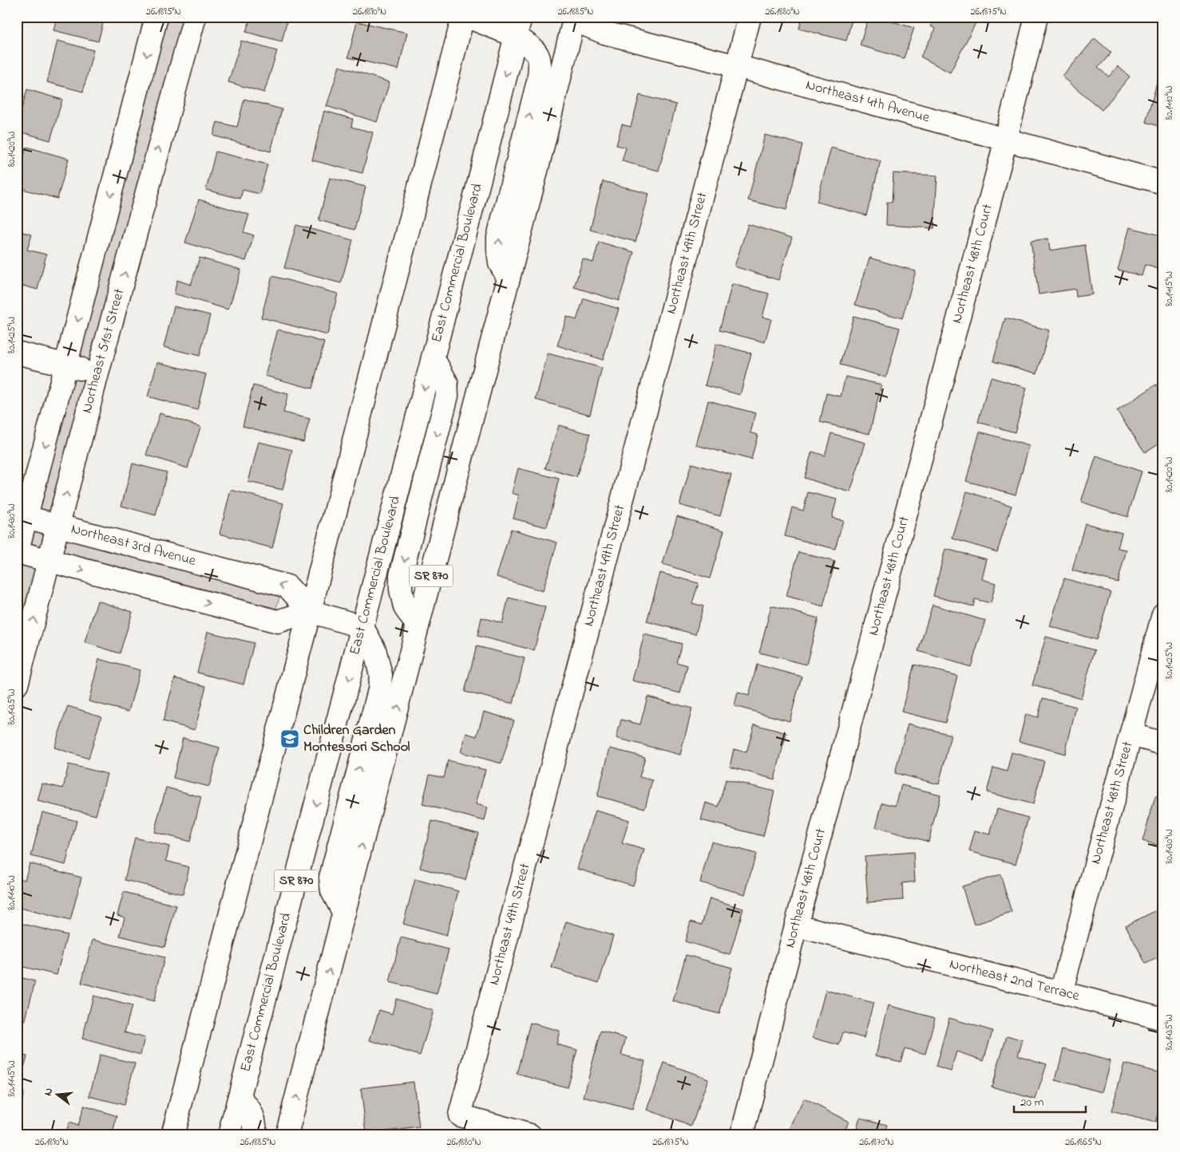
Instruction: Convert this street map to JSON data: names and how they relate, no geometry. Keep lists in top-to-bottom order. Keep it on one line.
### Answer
{"streets":{"street":["Northeast 4th Avenue","Northeast 49th Street","East Commercial Boulevard","Northeast 48th Court","Northeast 51st Street","Northeast 3rd Avenue","SR 870","Northeast 48th Street","Northeast 2nd Terrace"]},"crossings":[["Northeast 4th Avenue","Northeast 49th Street"],["Northeast 4th Avenue","Northeast 48th Court"],["Northeast 4th Avenue","SR 870"],["Northeast 48th Court","Northeast 2nd Terrace"],["Northeast 51st Street","Northeast 3rd Avenue"],["Northeast 48th Street","Northeast 2nd Terrace"]],"places":{"school or university":["Children Garden Montessori School"]},"scale_bar":"20 m","north":"left","coordinates":["26.1895°N","26.1890°N","26.1885°N","26.1880°N","26.1875°N","80.1410°W","80.1420°W","80.1415°W","80.1425°W","80.1430°W","80.1435°W","80.1440°W","80.1445°W","26.1870°N","26.1865°N"]}
